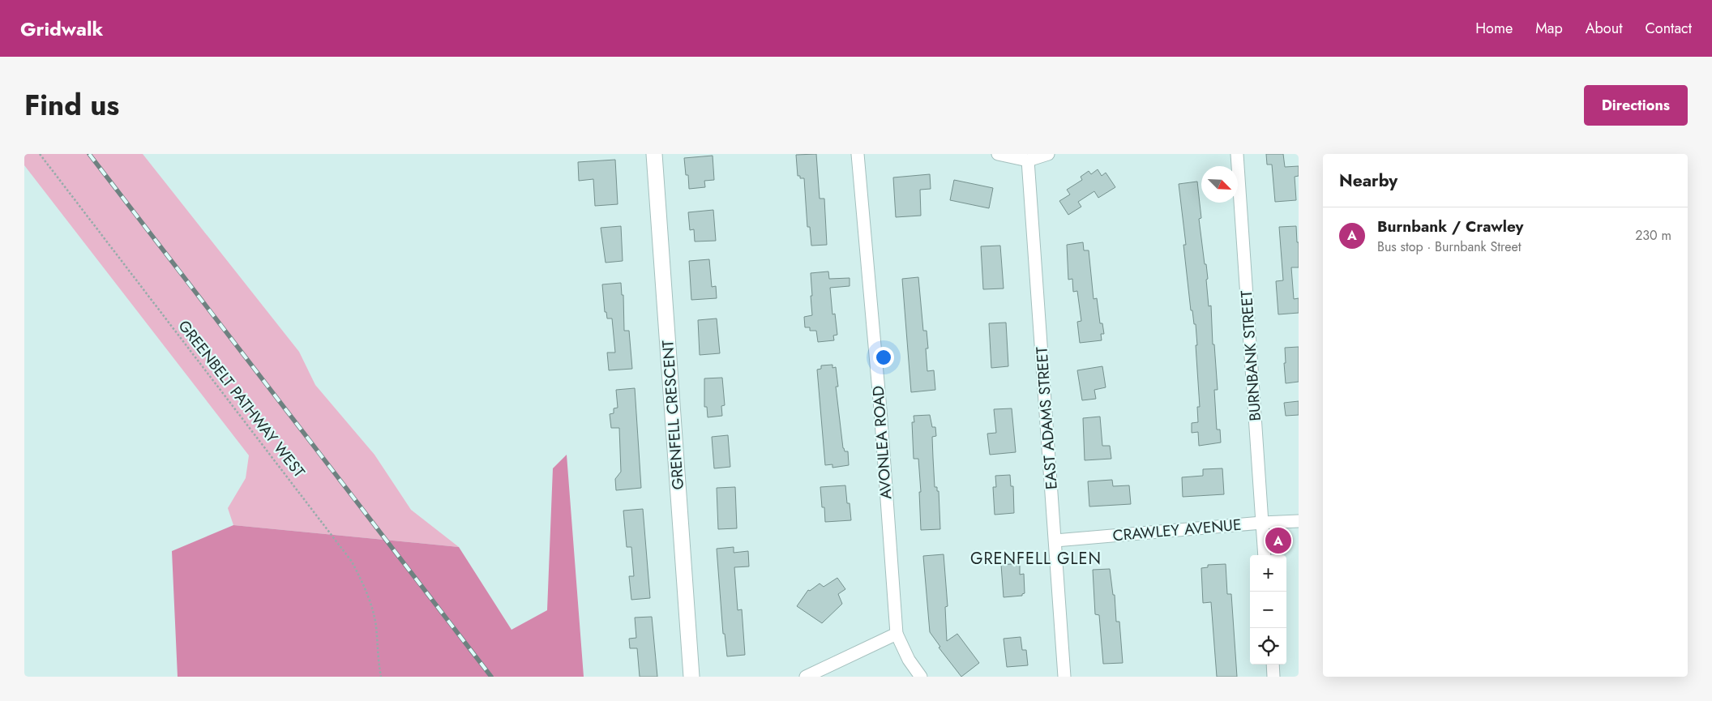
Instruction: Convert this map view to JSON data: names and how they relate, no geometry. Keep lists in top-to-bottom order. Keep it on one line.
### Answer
{"streets":{"street":["BURNBANK STREET","GRENFELL CRESCENT","EAST ADAMS STREET","AVONLEA ROAD","CRAWLEY AVENUE"],"path":["GREENBELT PATHWAY WEST"]},"crossings":[["BURNBANK STREET","CRAWLEY AVENUE"],["EAST ADAMS STREET","CRAWLEY AVENUE"]],"districts":["GRENFELL GLEN"],"north":"bottom right","page":{"header":"Gridwalk","nav":["Home","Map","About","Contact"],"title":"Find us","buttons":"Directions","heading":"Nearby","list":[{"mark":"A","name":"Burnbank / Crawley","note":"Bus stop · Burnbank Street","value":"230 m"}],"pins":"A","map_buttons":["+","−"]}}
